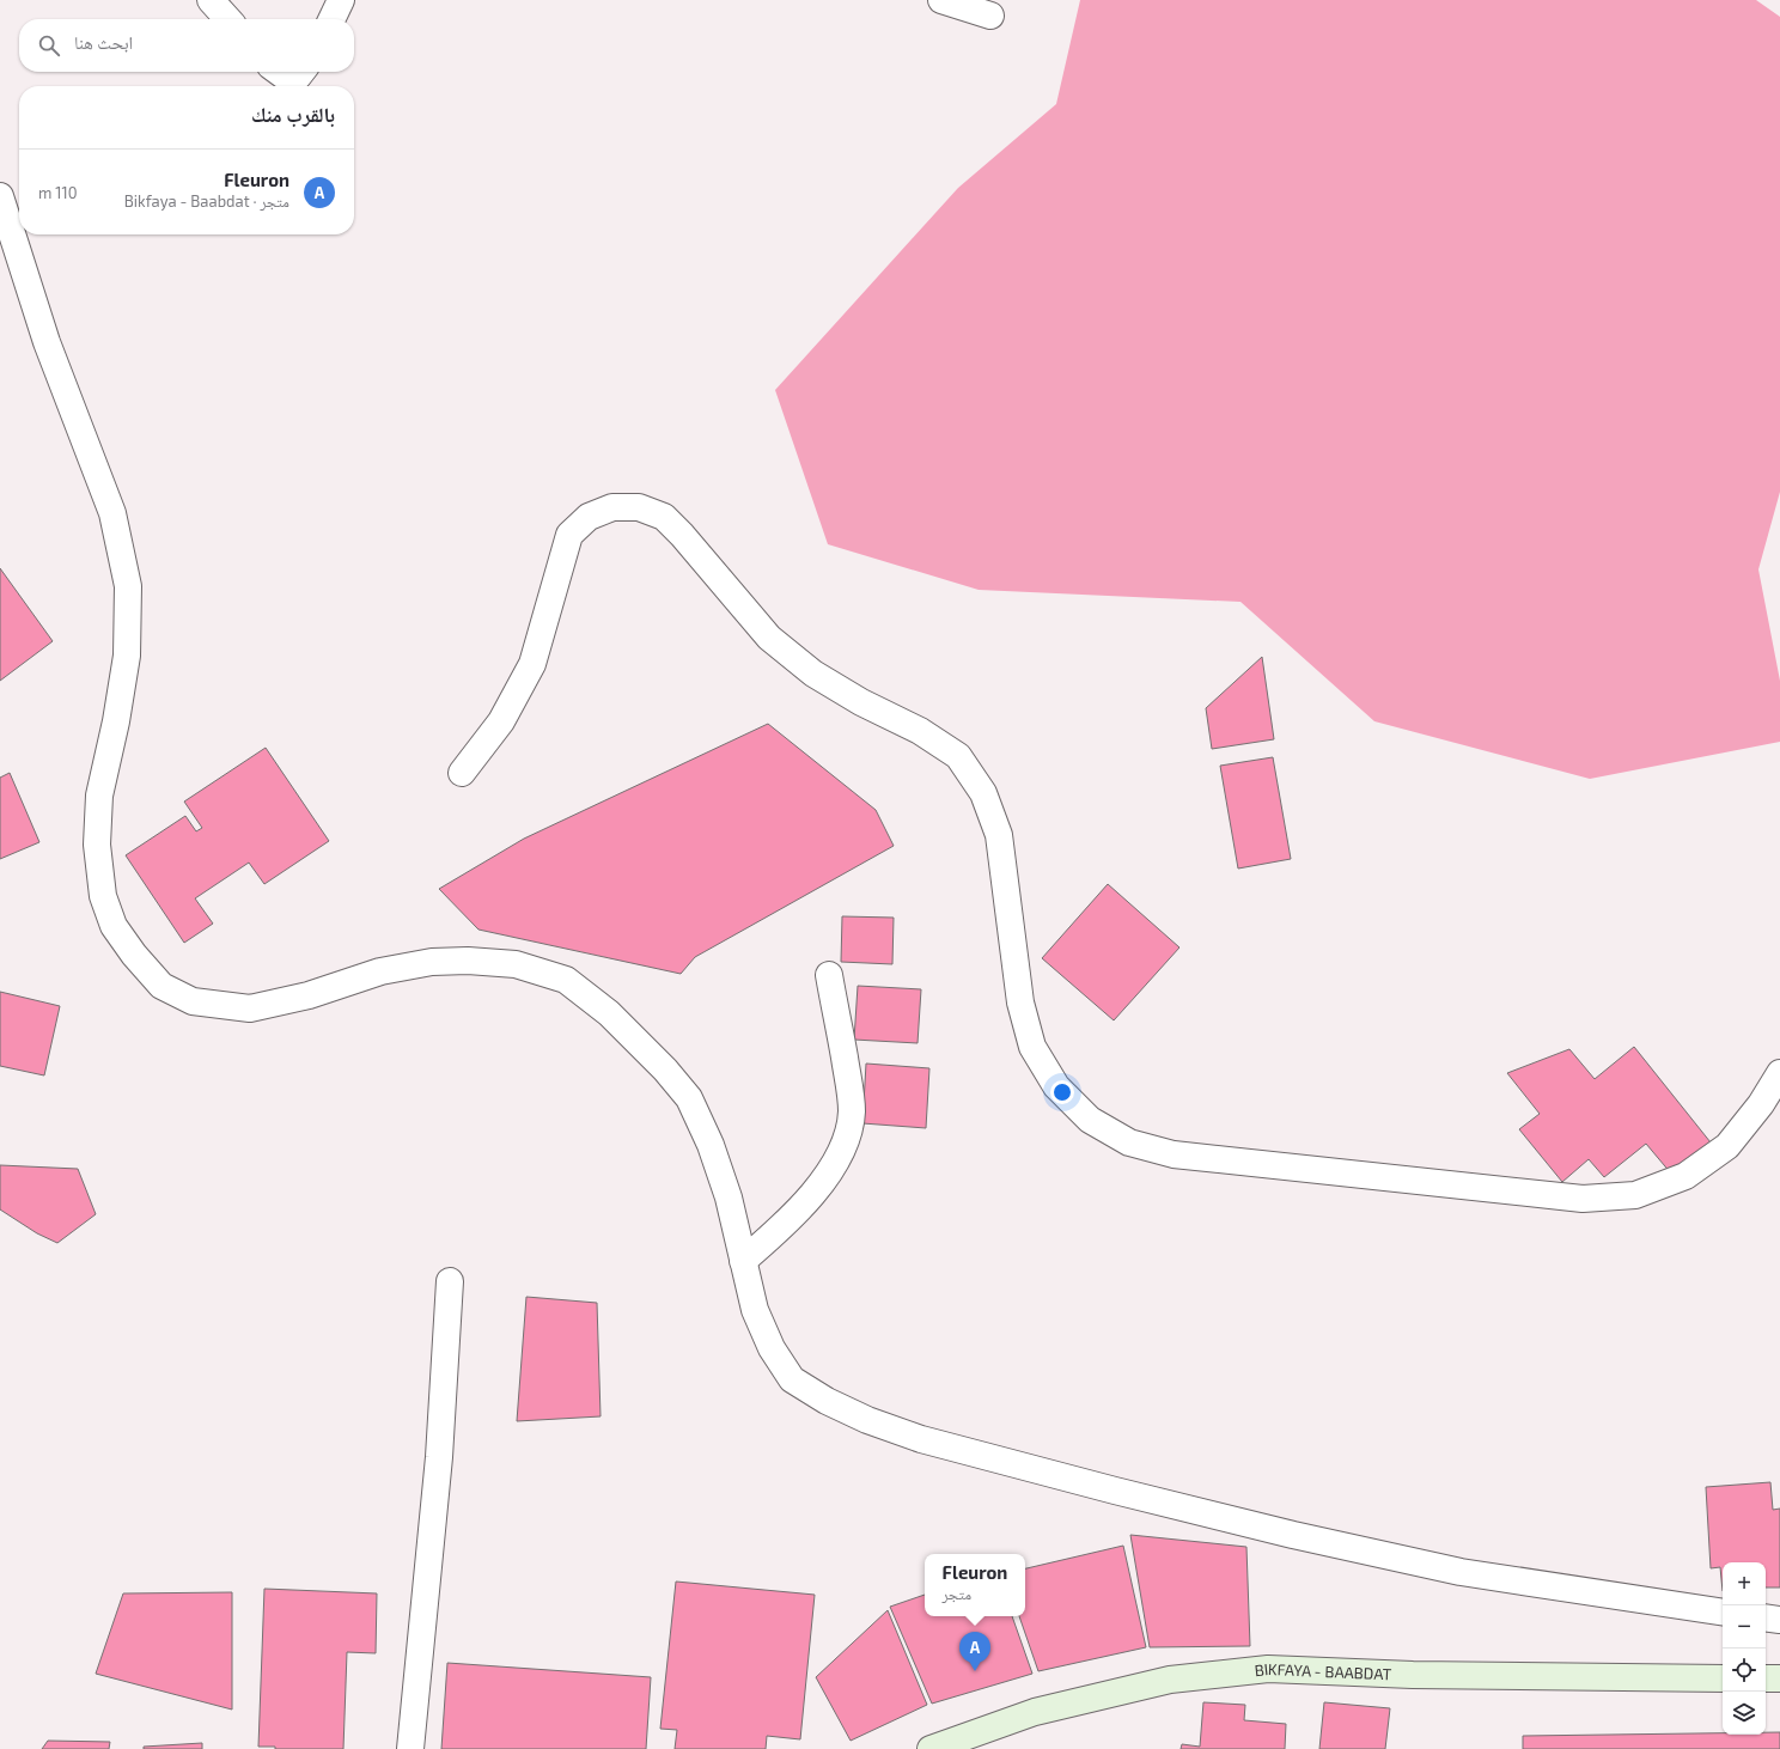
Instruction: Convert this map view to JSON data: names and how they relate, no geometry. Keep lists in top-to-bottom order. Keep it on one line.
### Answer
{"streets":{"main road":["BIKFAYA - BAABDAT"]},"page":{"search":"ابحث هنا","heading":"بالقرب منك","list":[{"mark":"A","name":"Fleuron","note":"متجر · Bikfaya - Baabdat","value":"110 m"}],"popup":["Fleuron","متجر"],"map_buttons":["+","−"],"pins":"A"}}
